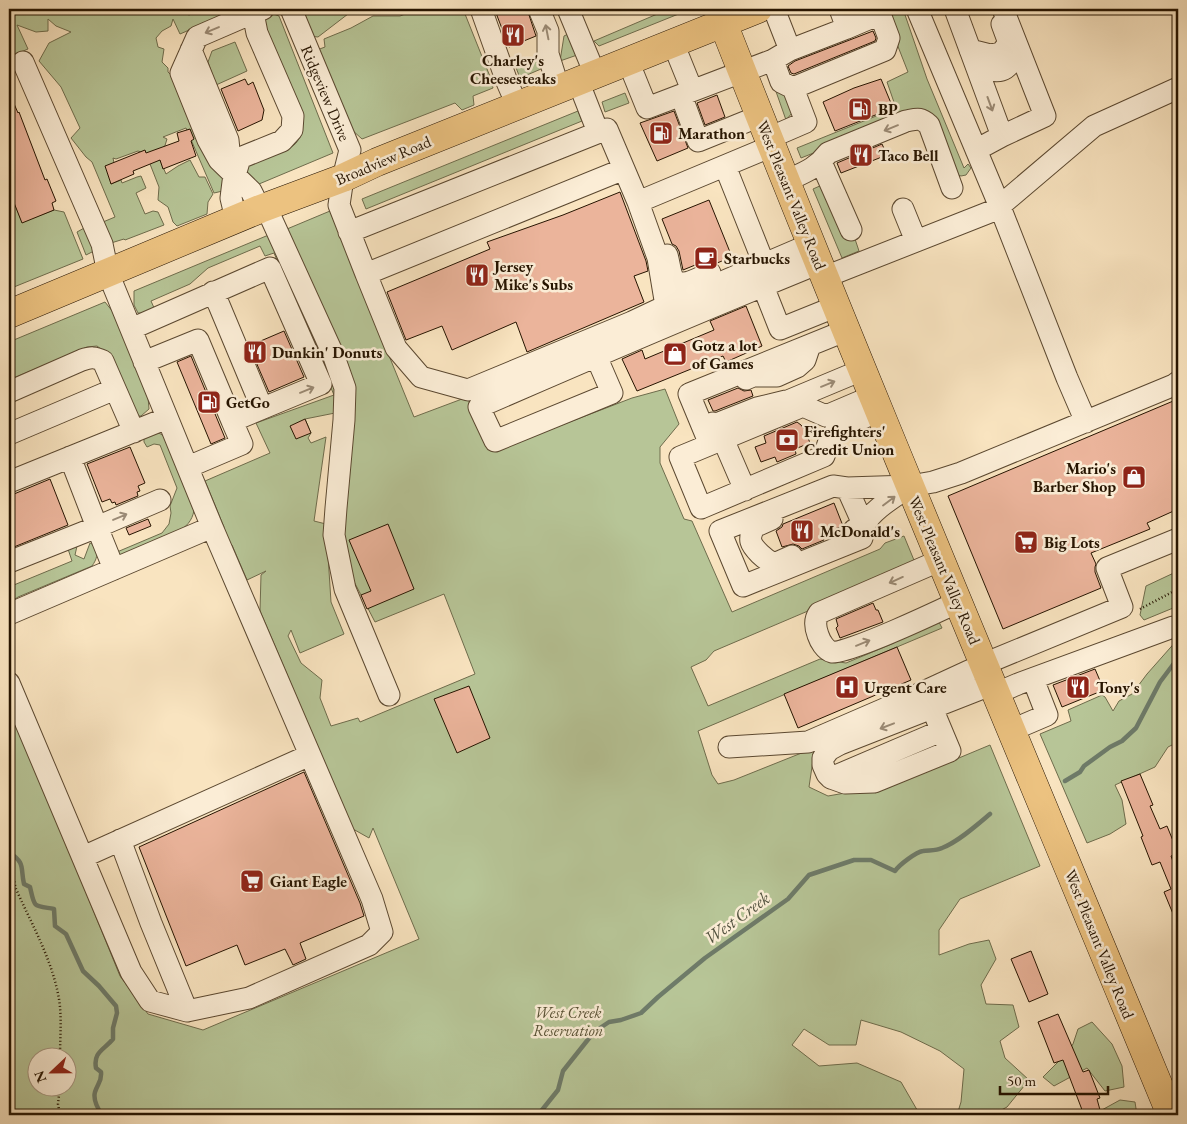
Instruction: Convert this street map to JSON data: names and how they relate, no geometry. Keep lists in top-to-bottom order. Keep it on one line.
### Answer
{"streets":{"main road":["Broadview Road","West Pleasant Valley Road"],"street":["Ridgeview Drive"]},"crossings":[["Ridgeview Drive","Broadview Road"],["Broadview Road","West Pleasant Valley Road"]],"water":["West Creek"],"parks":["West Creek Reservation"],"places":{"restaurant":["Charley's Cheesesteaks","Taco Bell","Jersey Mike's Subs","Dunkin' Donuts","McDonald's","Tony's"],"fuel station":["BP","Marathon","GetGo"],"cafe":["Starbucks"],"shop":["Gotz a lot of Games","Mario's Barber Shop"],"bank":["Firefighters' Credit Union"],"supermarket":["Big Lots","Giant Eagle"],"hospital":["Urgent Care"]},"scale_bar":"50 m","north":"left"}
